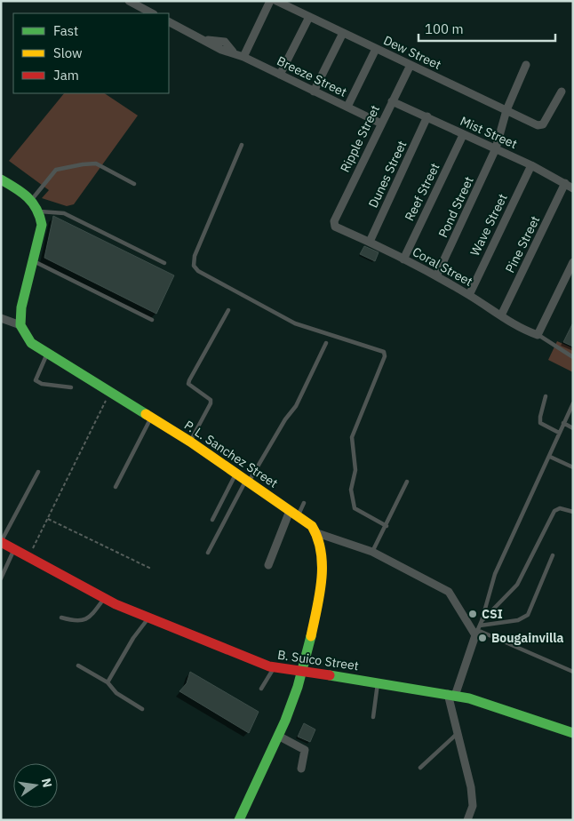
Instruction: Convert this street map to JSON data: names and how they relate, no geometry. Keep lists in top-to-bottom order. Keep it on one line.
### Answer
{"streets":{"street":["Dew Street","Breeze Street","Mist Street","Ripple Street","Dunes Street","Reef Street","Pond Street","Wave Street","Pine Street","Coral Street","P. L. Sanchez Street","B. Suico Street"]},"crossings":[["Dew Street","Ripple Street"],["Dew Street","Pond Street"],["Breeze Street","Ripple Street"],["Mist Street","Ripple Street"],["Mist Street","Dunes Street"],["Mist Street","Reef Street"],["Mist Street","Pond Street"],["Mist Street","Wave Street"],["Mist Street","Pine Street"],["Ripple Street","Coral Street"],["Dunes Street","Coral Street"],["Reef Street","Coral Street"],["Pond Street","Coral Street"],["Wave Street","Coral Street"],["Pine Street","Coral Street"]],"places":["CSI","Bougainvilla"],"legend":["Fast","Slow","Jam"],"scale_bar":"100 m","north":"right"}
